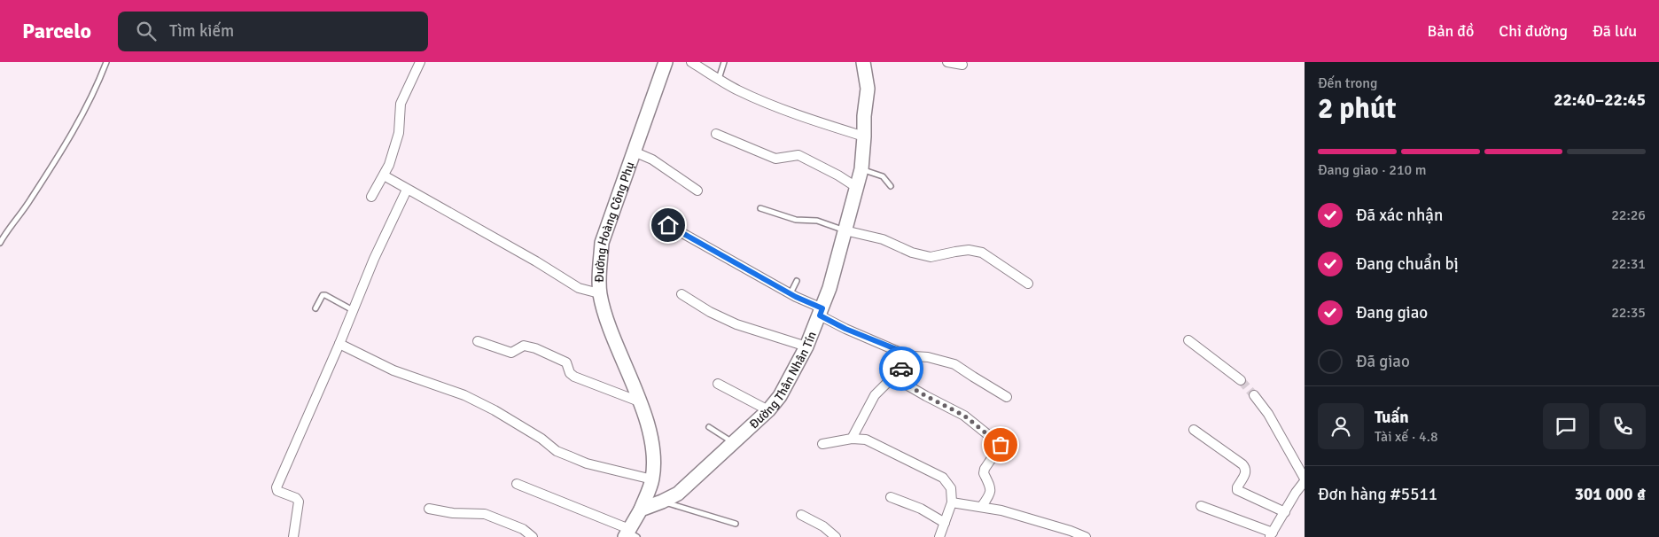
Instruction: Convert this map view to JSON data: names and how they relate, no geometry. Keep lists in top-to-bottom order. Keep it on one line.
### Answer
{"streets":{"street":["Đường Hoàng Công Phụ","Đường Thân Nhân Tín"]},"crossings":[["Đường Hoàng Công Phụ","Đường Thân Nhân Tín"]],"page":{"header":"Parcelo","search":"Tìm kiếm","nav":["Bản đồ","Chỉ đường","Đã lưu"],"heading":["2 phút","Đến trong","22:40–22:45"],"panel":["Tuấn","Tài xế · 4.8","Đơn hàng #5511","301 000 ₫"],"bar":"Đang giao · 210 m","list":[["Đã xác nhận","22:26"],["Đang chuẩn bị","22:31"],["Đang giao","22:35"],"Đã giao"]}}
